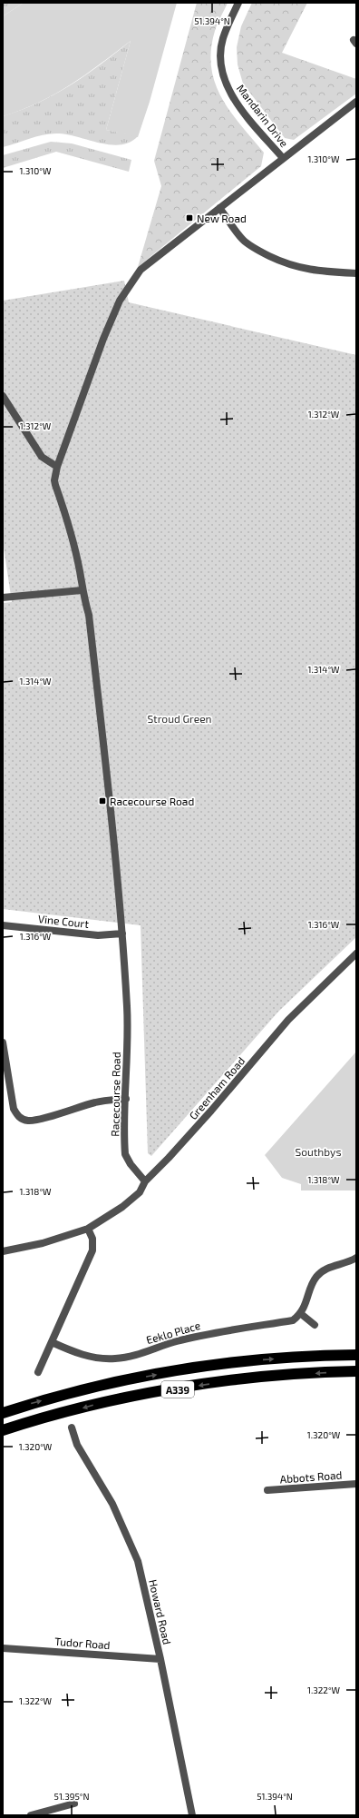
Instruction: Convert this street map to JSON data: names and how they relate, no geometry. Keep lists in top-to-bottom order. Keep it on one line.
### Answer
{"streets":{"highway":["A339"],"street":["Mandarin Drive","Vine Court","Greenham Road","Racecourse Road","Eeklo Place","Abbots Road","Howard Road","Tudor Road"]},"crossings":[["Vine Court","Racecourse Road"],["Greenham Road","Racecourse Road"],["Howard Road","Tudor Road"]],"parks":["Stroud Green","Southbys"],"places":{"transit":["New Road","Racecourse Road"]},"coordinates":["51.394°N","1.310°W","1.312°W","1.314°W","1.316°W","1.318°W","1.320°W","1.322°W","51.395°N"]}
